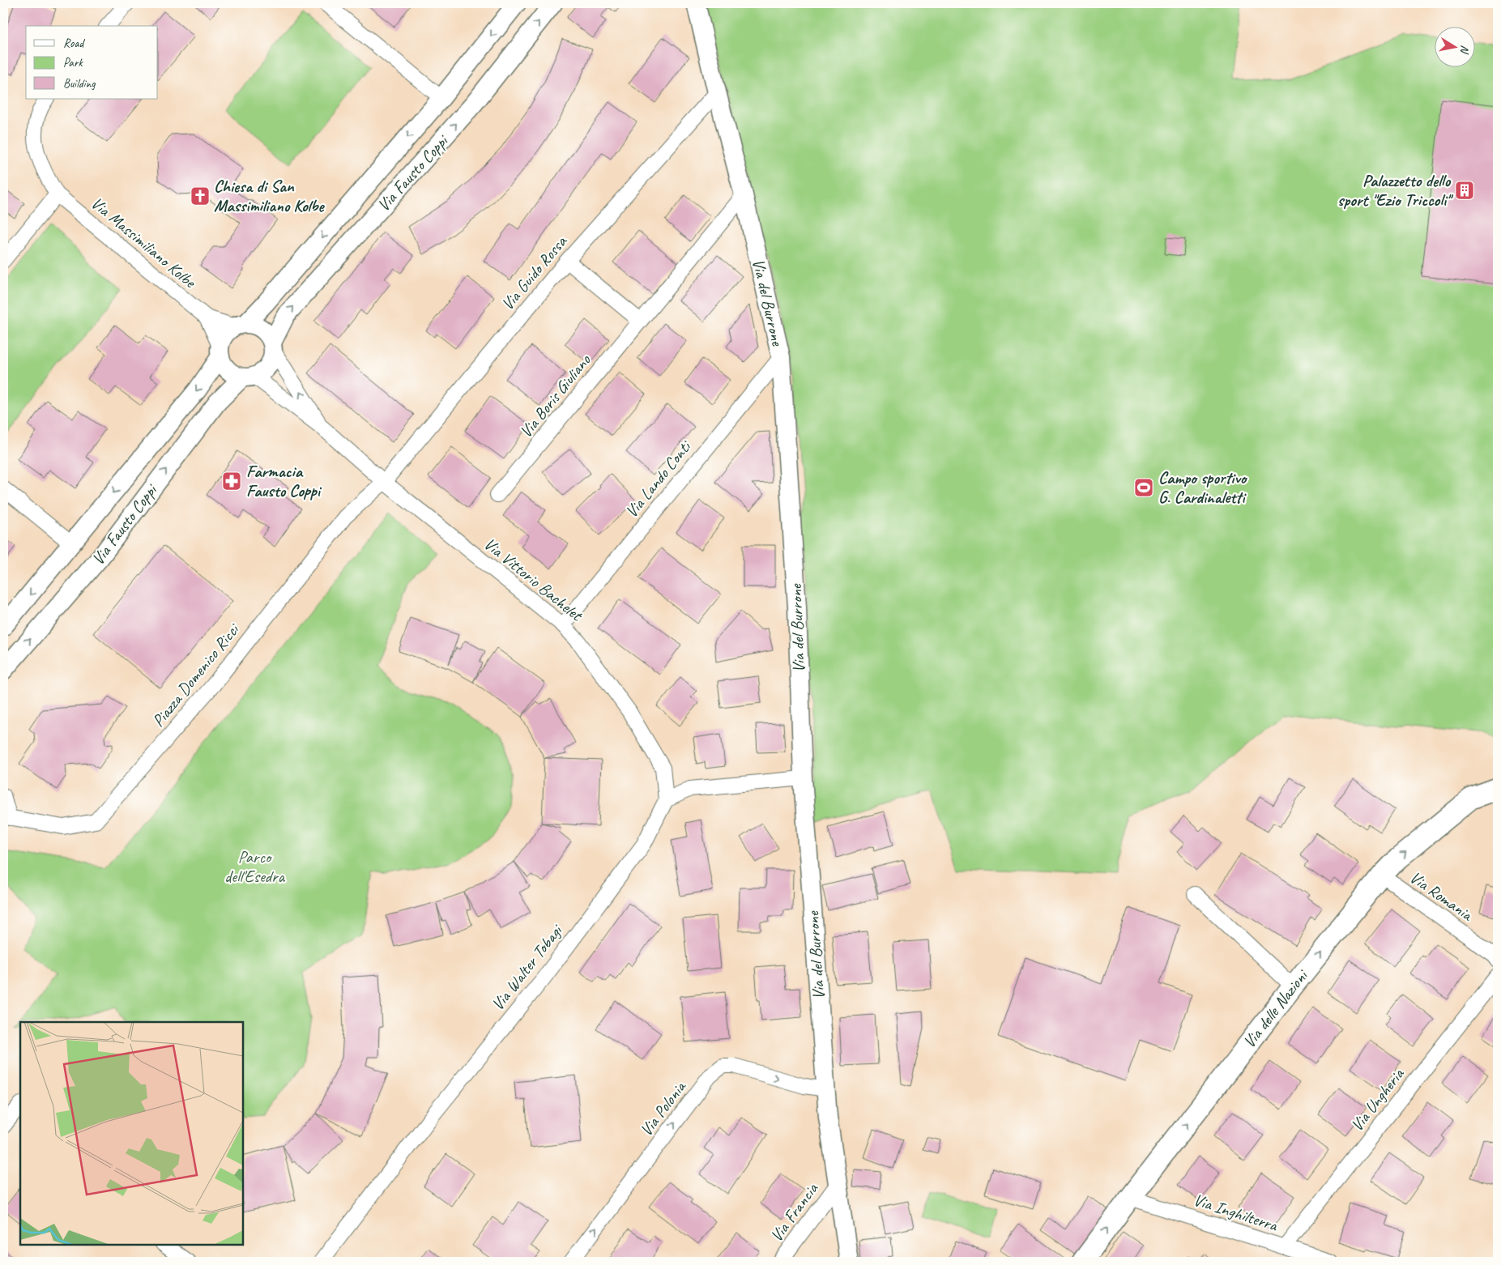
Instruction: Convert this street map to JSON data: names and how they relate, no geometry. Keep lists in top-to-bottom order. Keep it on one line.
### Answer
{"streets":{"main road":["Via delle Nazioni"],"street":["Via Fausto Coppi","Via Massimiliano Kolbe","Via Guido Rossa","Via del Burrone","Via Boris Giuliano","Via Lando Conti","Via Vittorio Bachelet","Piazza Domenico Ricci","Via Romania","Via Walter Tobagi","Via Ungheria","Via Polonia","Via Francia","Via Inghilterra"]},"crossings":[["Via Fausto Coppi","Via Massimiliano Kolbe"],["Via Fausto Coppi","Via Vittorio Bachelet"],["Via Massimiliano Kolbe","Via Vittorio Bachelet"],["Via Guido Rossa","Via del Burrone"],["Via Guido Rossa","Via Vittorio Bachelet"],["Via Guido Rossa","Piazza Domenico Ricci"],["Via del Burrone","Via Boris Giuliano"],["Via del Burrone","Via Lando Conti"],["Via del Burrone","Via Polonia"],["Via del Burrone","Via Francia"],["Via Lando Conti","Via Vittorio Bachelet"],["Via Vittorio Bachelet","Piazza Domenico Ricci"],["Via Vittorio Bachelet","Via Walter Tobagi"],["Via Romania","Via delle Nazioni"],["Via delle Nazioni","Via Inghilterra"],["Via Ungheria","Via Inghilterra"]],"one_way":["Via delle Nazioni","Via Polonia"],"parks":["Parco dell'Esedra"],"places":{"building":["Palazzetto dello sport \"Ezio Triccoli\""],"church":["Chiesa di San Massimiliano Kolbe"],"pharmacy":["Farmacia Fausto Coppi"],"sports":["Campo sportivo G. Cardinaletti"]},"legend":["Road","Park","Building"],"north":"right"}
